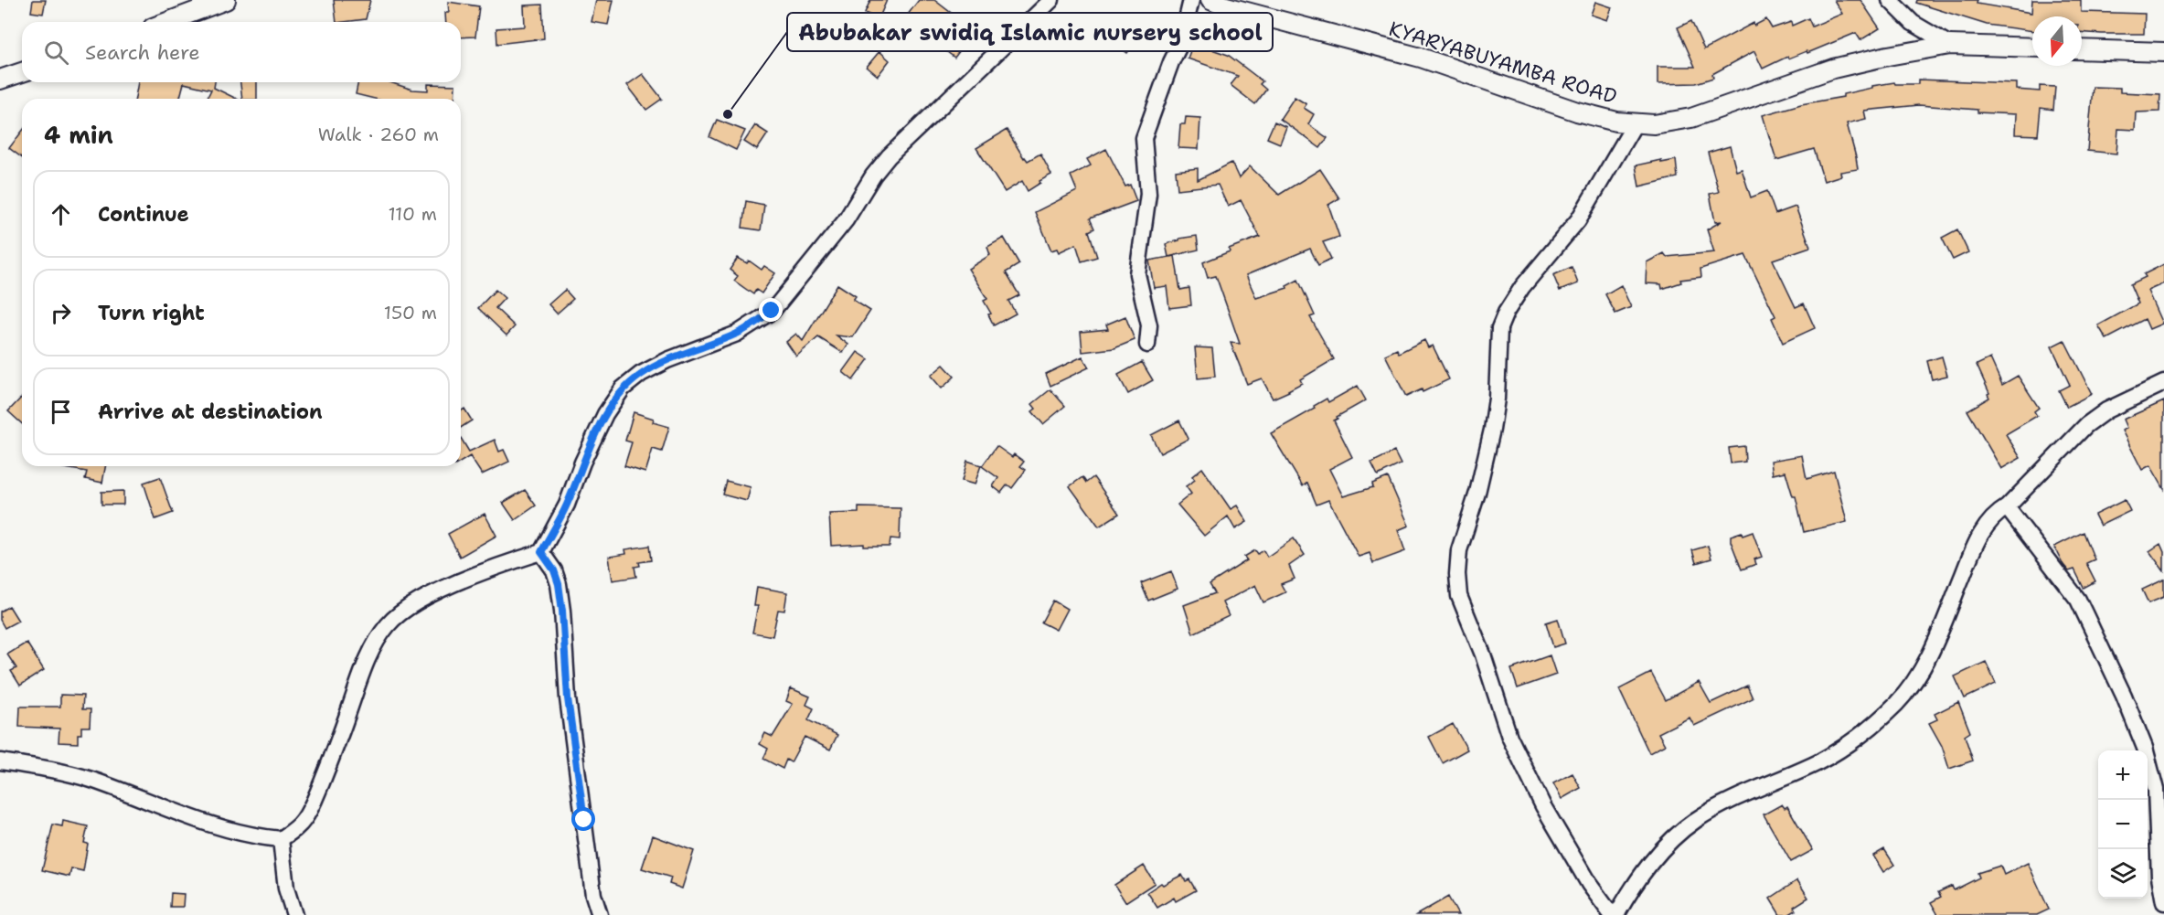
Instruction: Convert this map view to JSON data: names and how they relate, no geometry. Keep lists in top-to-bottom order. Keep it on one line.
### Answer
{"streets":{"street":["KYARYABUYAMBA ROAD"]},"places":["Abubakar swidiq Islamic nursery school"],"north":"bottom","page":{"search":"Search here","heading":["4 min","Walk · 260 m"],"list":[["Continue","110 m"],["Turn right","150 m"],"Arrive at destination"],"map_buttons":["+","−"]}}
